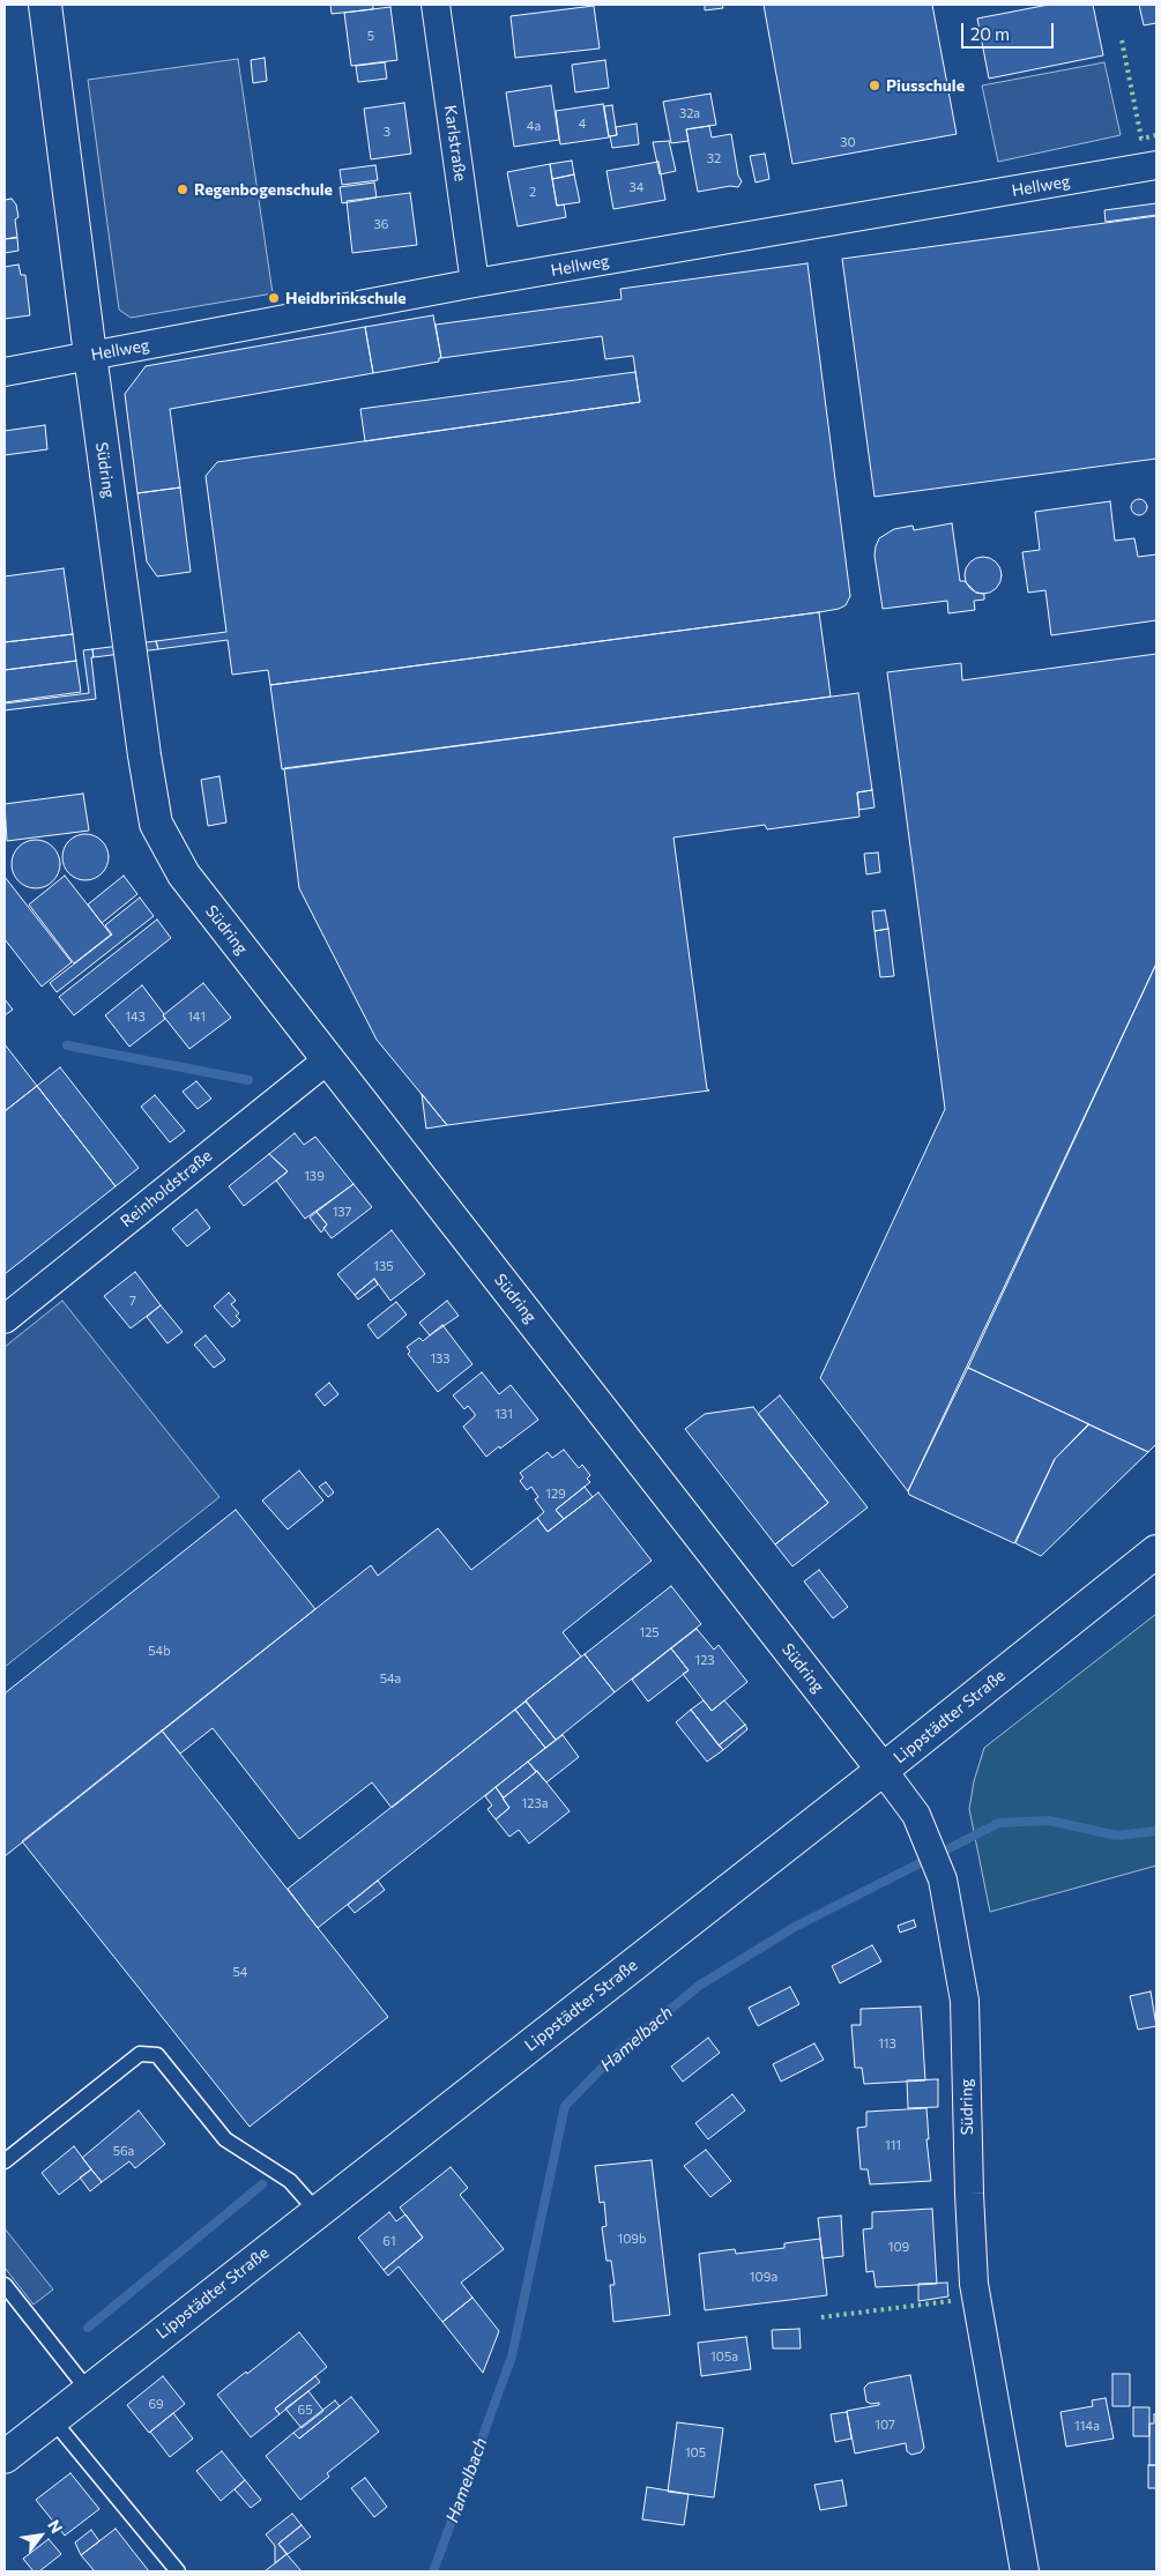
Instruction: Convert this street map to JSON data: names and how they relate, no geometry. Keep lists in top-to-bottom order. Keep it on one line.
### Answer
{"streets":{"main road":["Südring","Lippstädter Straße"],"street":["Karlstraße","Hellweg","Reinholdstraße"]},"crossings":[["Karlstraße","Hellweg"],["Hellweg","Südring"],["Südring","Reinholdstraße"],["Südring","Lippstädter Straße"]],"water":["Hamelbach"],"places":["Piusschule","Regenbogenschule","Heidbrinkschule"],"house_numbers":["5","32a","4","4a","3","30","32","34","2","36","143","141","139","137","135","7","133","131","129","125","54b","123","54a","123a","54","113","111","56a","109b","61","109","109a","105a","69","65","107","114a","105"],"scale_bar":"20 m","north":"top right"}
